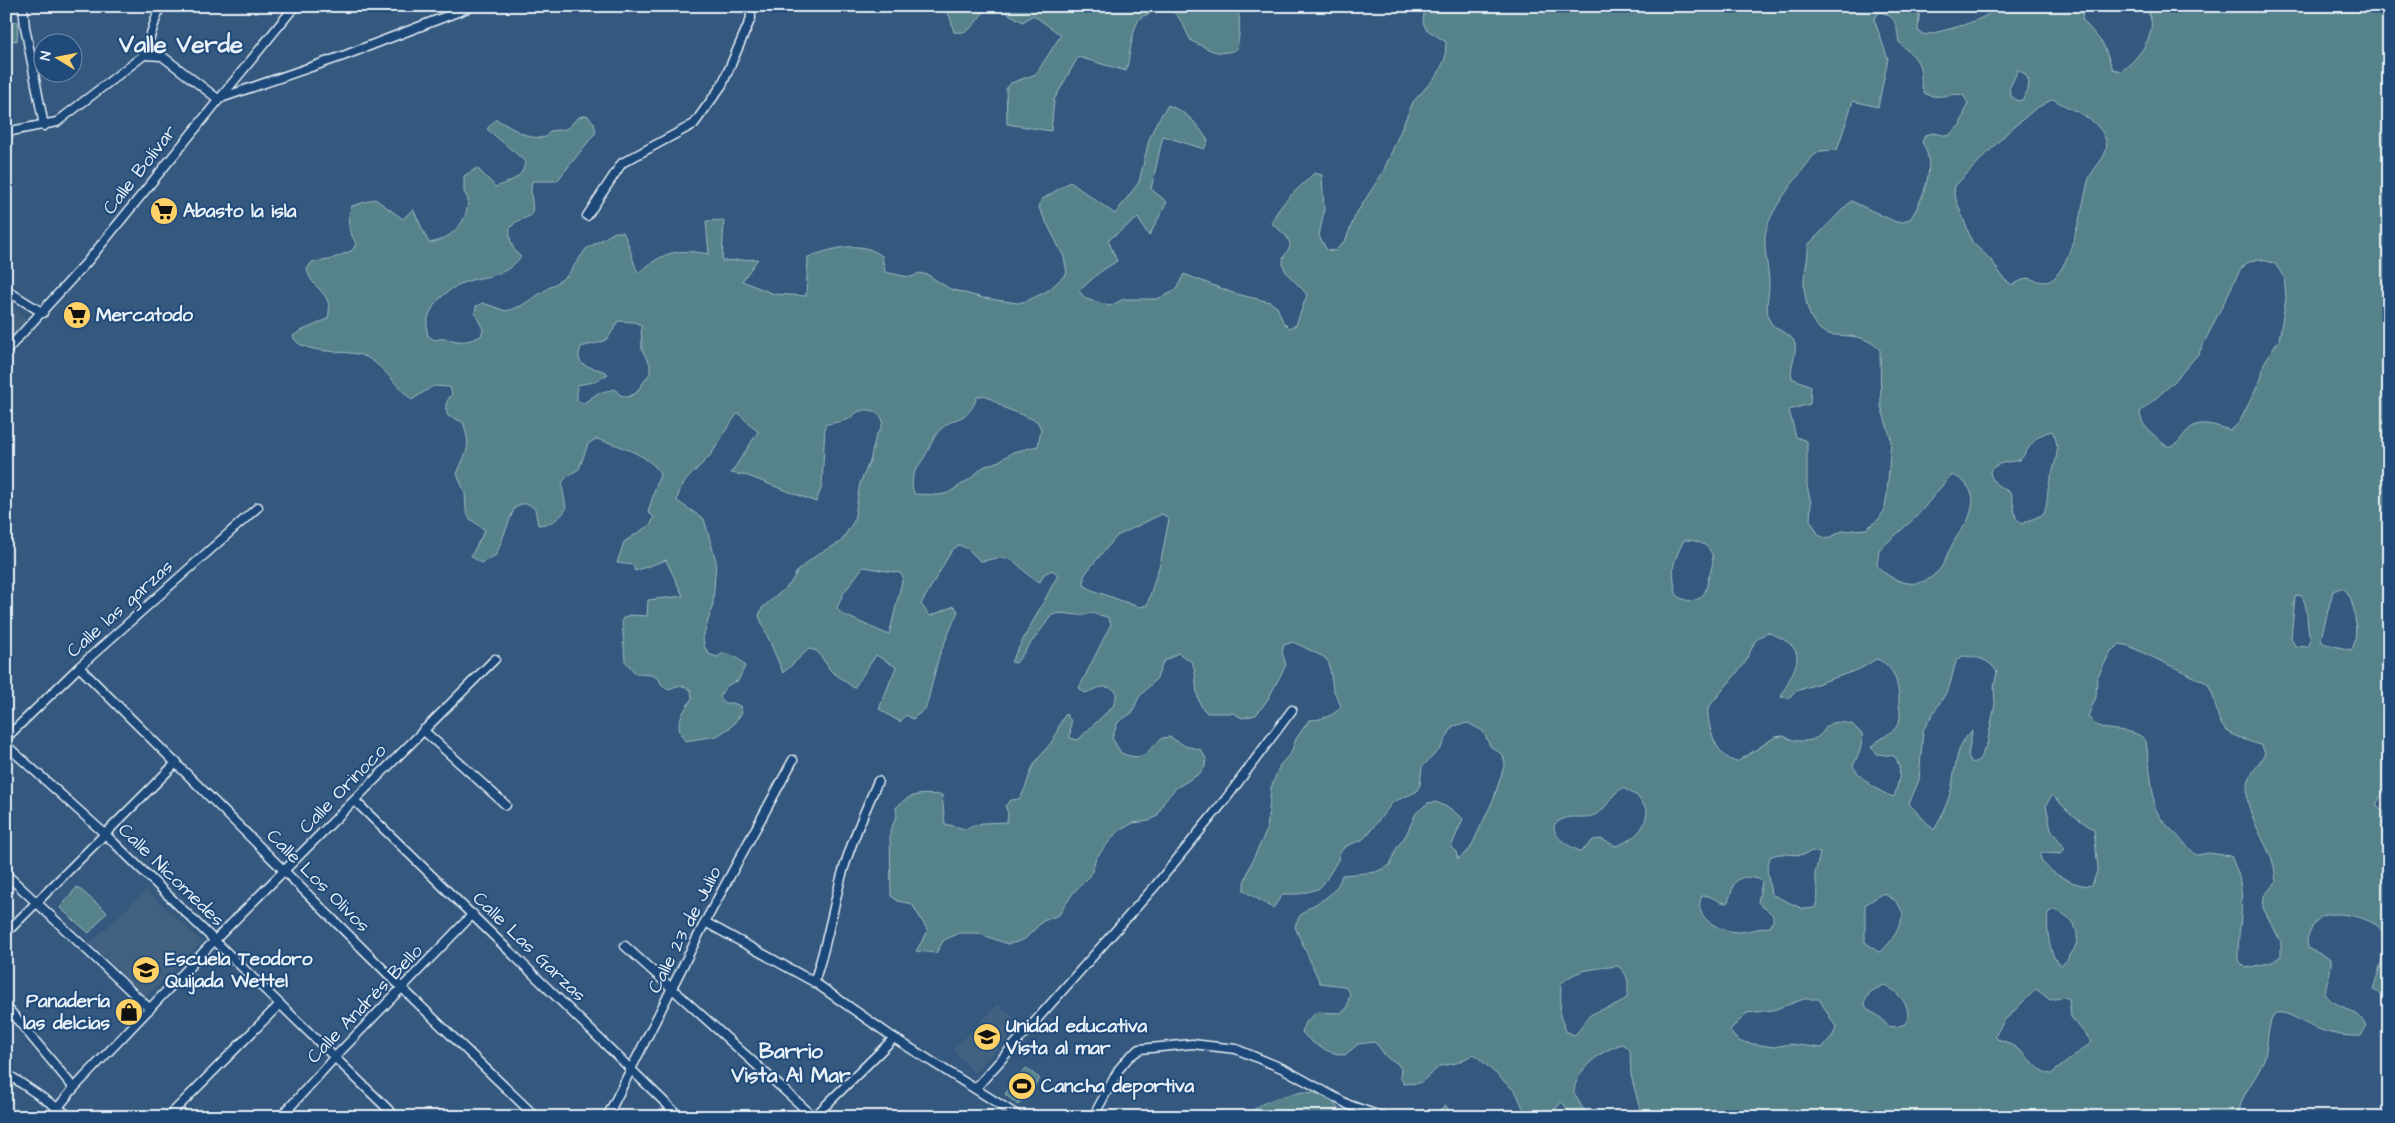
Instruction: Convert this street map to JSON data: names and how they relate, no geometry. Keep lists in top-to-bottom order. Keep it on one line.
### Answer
{"streets":{"street":["Calle Bolívar","Calle las garzas","Calle Orinoco","Calle Nicomedes","Calle Los Olivos","Calle 23 de Julio","Calle Las Garzas","Calle Andrés Bello"]},"crossings":[["Calle las garzas","Calle Los Olivos"],["Calle Orinoco","Calle Nicomedes"],["Calle Orinoco","Calle Los Olivos"],["Calle Orinoco","Calle Las Garzas"],["Calle Nicomedes","Calle Andrés Bello"],["Calle Los Olivos","Calle Andrés Bello"],["Calle 23 de Julio","Calle Las Garzas"],["Calle Las Garzas","Calle Andrés Bello"]],"districts":["Valle Verde","Barrio Vista Al Mar"],"places":{"supermarket":["Abasto la isla","Mercatodo"],"school or university":["Escuela Teodoro Quijada Wettel","Unidad educativa Vista al mar"],"shop":["Panadería las delcias"],"sports":["Cancha deportiva"]},"north":"left"}
